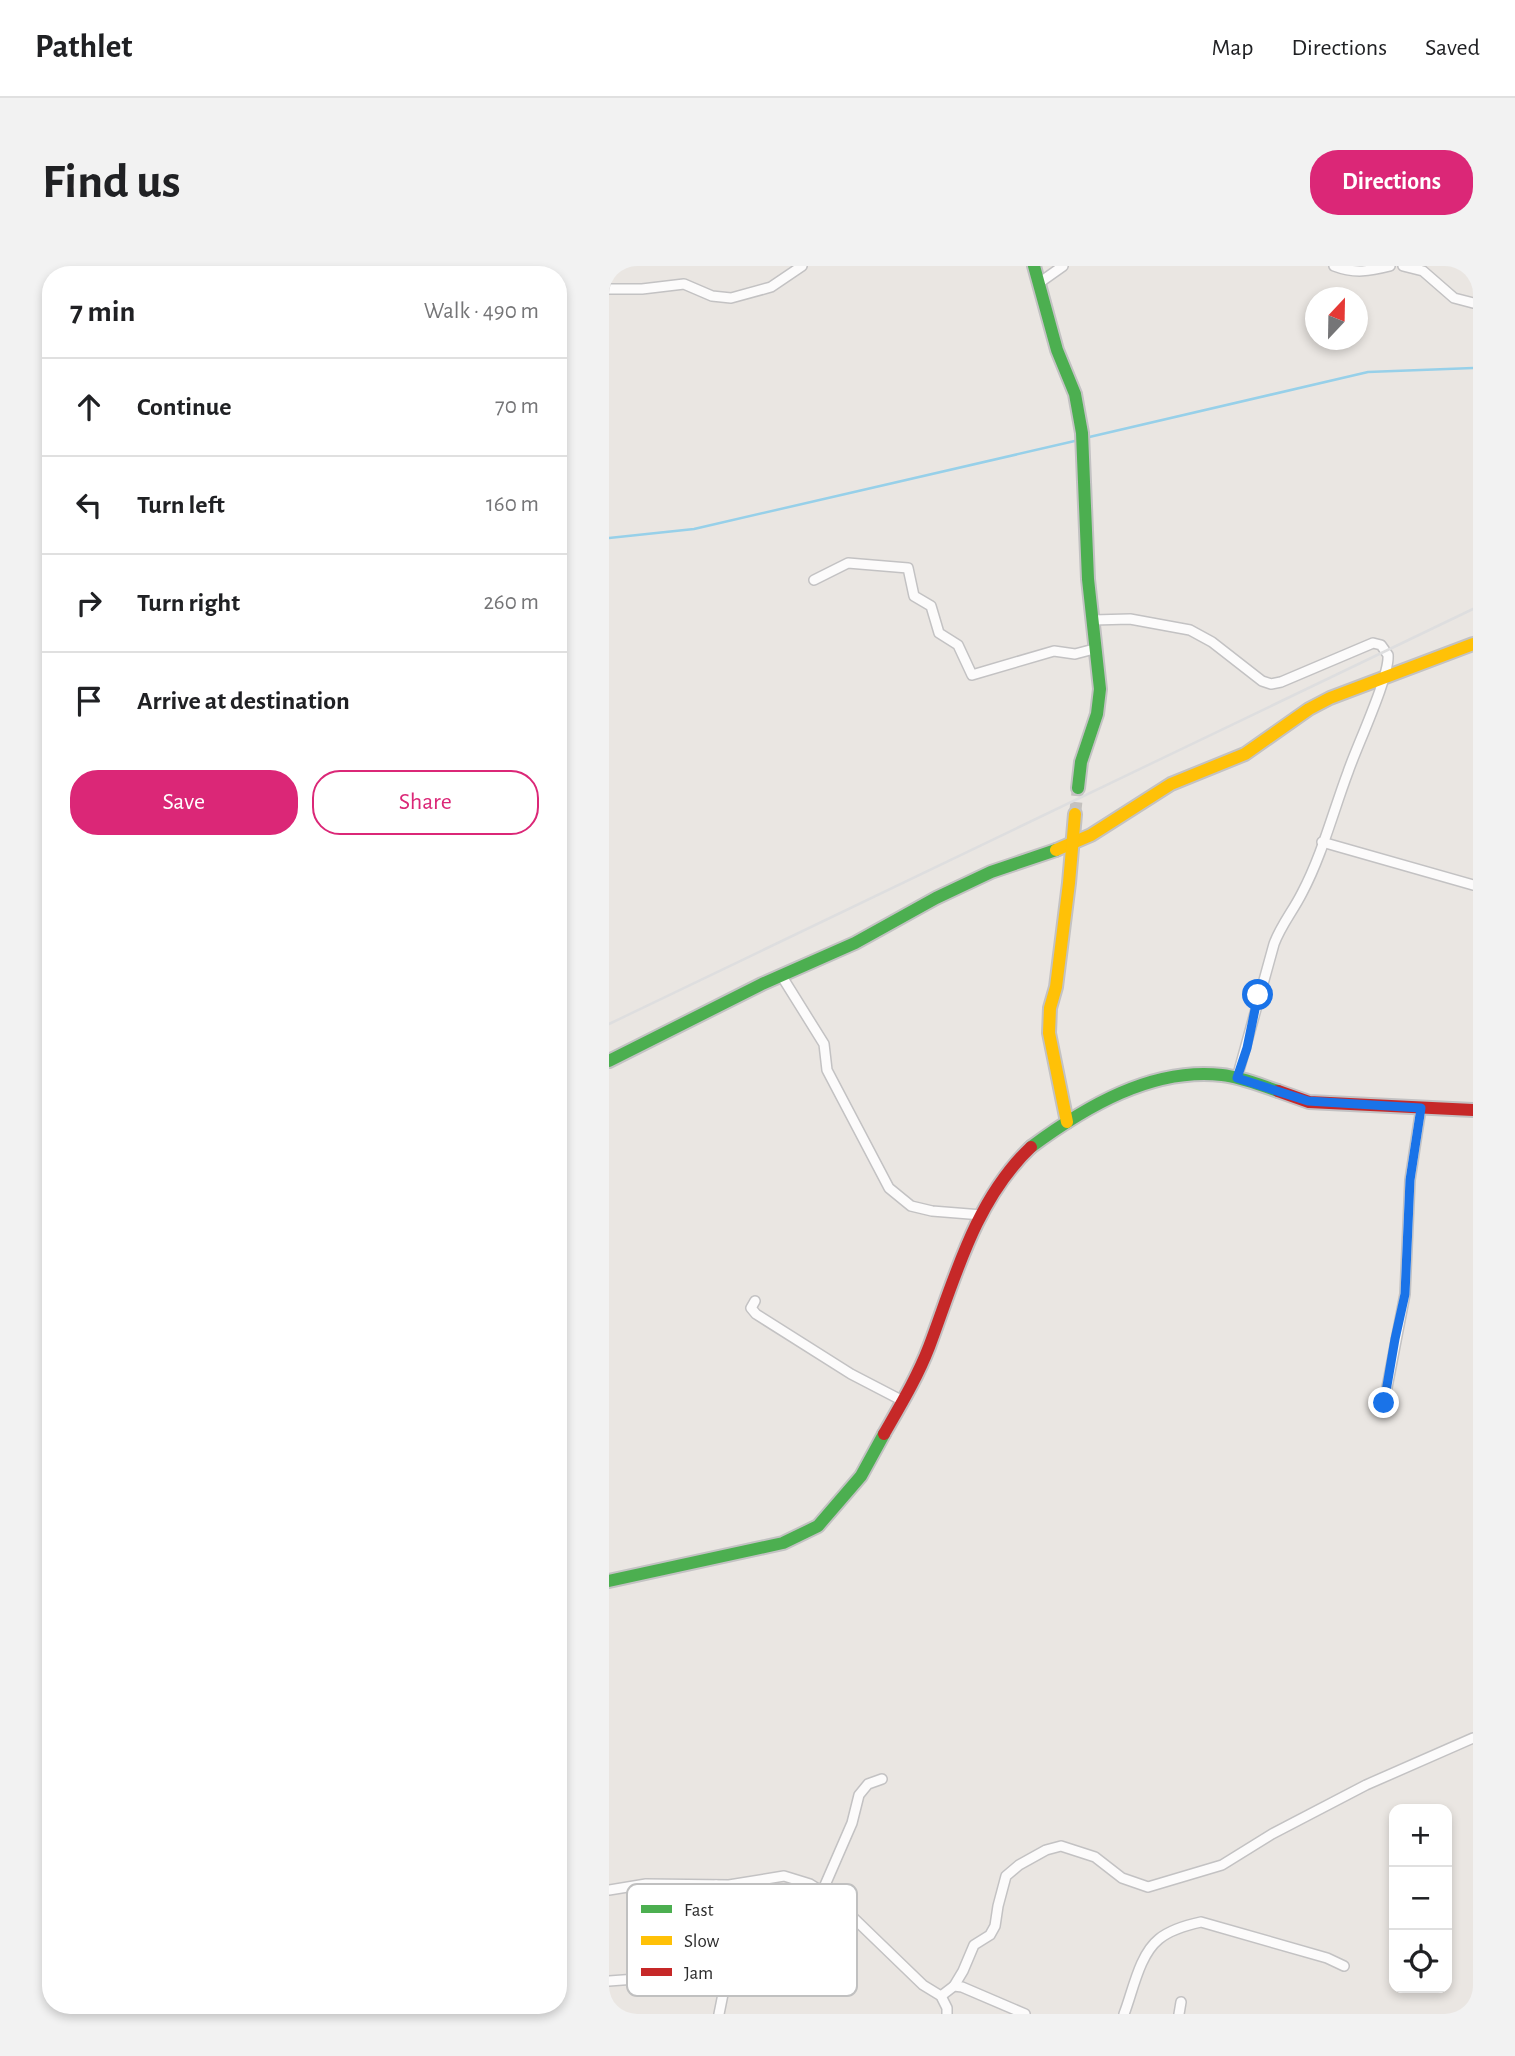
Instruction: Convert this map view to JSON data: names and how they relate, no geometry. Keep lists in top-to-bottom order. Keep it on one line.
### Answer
{"legend":["Fast","Slow","Jam"],"north":"top","page":{"header":"Pathlet","nav":["Map","Directions","Saved"],"buttons":["Directions",["Save","Share"]],"title":"Find us","heading":["7 min","Walk · 490 m"],"list":[["Continue","70 m"],["Turn left","160 m"],["Turn right","260 m"],"Arrive at destination"],"map_buttons":["+","−"]}}
